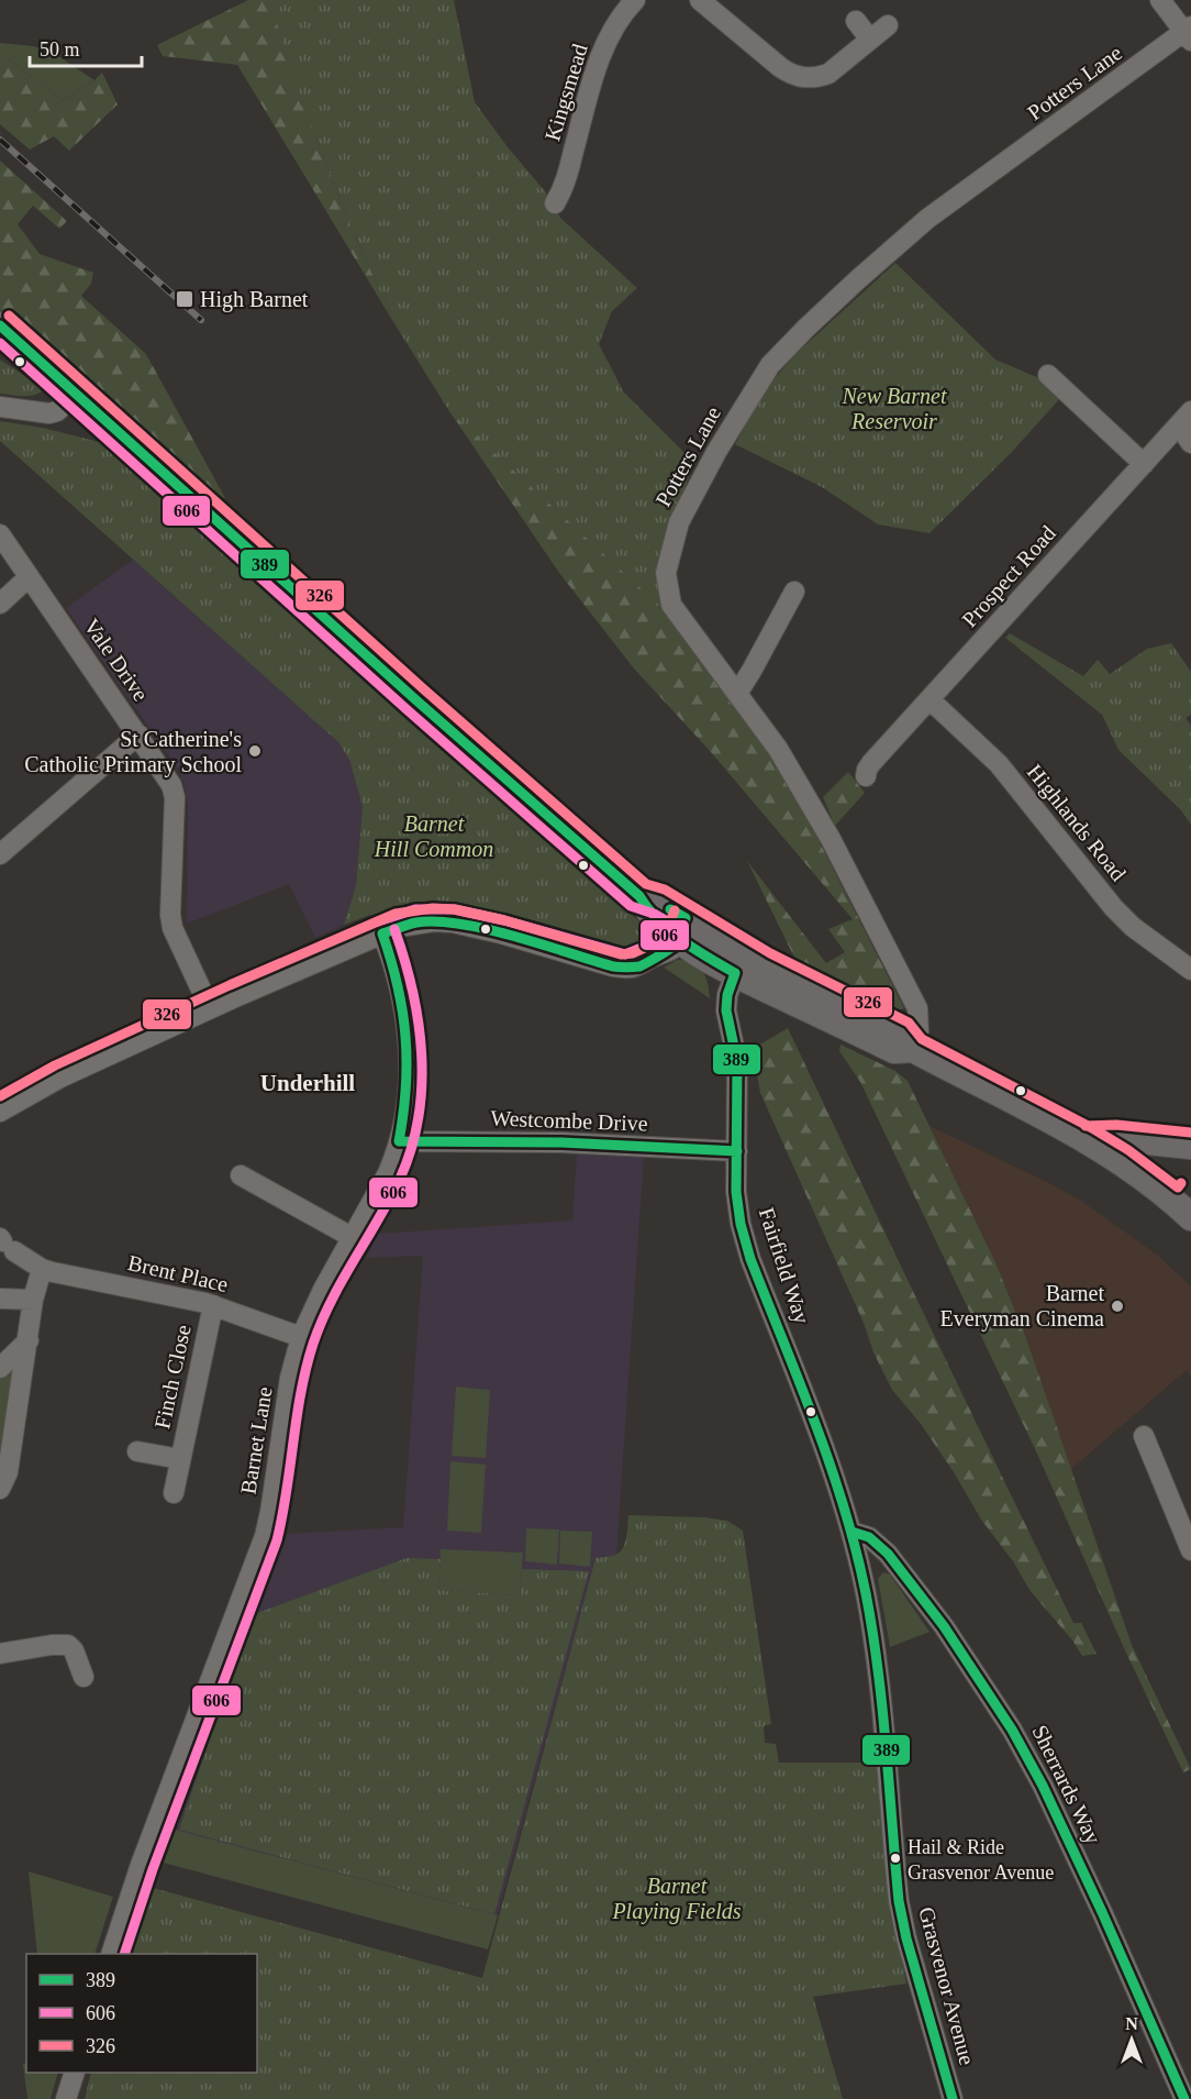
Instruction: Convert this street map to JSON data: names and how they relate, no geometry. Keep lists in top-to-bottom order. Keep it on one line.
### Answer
{"streets":{"street":["Potters Lane","Kingsmead","Prospect Road","Vale Drive","Highlands Road","Westcombe Drive","Fairfield Way","Brent Place","Finch Close","Barnet Lane","Sherrards Way","Grasvenor Avenue"]},"crossings":[["Prospect Road","Highlands Road"],["Westcombe Drive","Fairfield Way"],["Westcombe Drive","Barnet Lane"],["Fairfield Way","Sherrards Way"],["Fairfield Way","Grasvenor Avenue"],["Brent Place","Finch Close"],["Brent Place","Barnet Lane"],["Sherrards Way","Grasvenor Avenue"]],"districts":["Underhill"],"parks":["New Barnet Reservoir","Barnet Hill Common","Barnet Playing Fields"],"places":{"transit":["High Barnet"],"other":["St Catherine's Catholic Primary School","Barnet Everyman Cinema","Hail & Ride Grasvenor Avenue"]},"lines":["transit line 326","transit line 389","transit line 606"],"legend":["389","606","326"],"scale_bar":"50 m","north":"top"}
